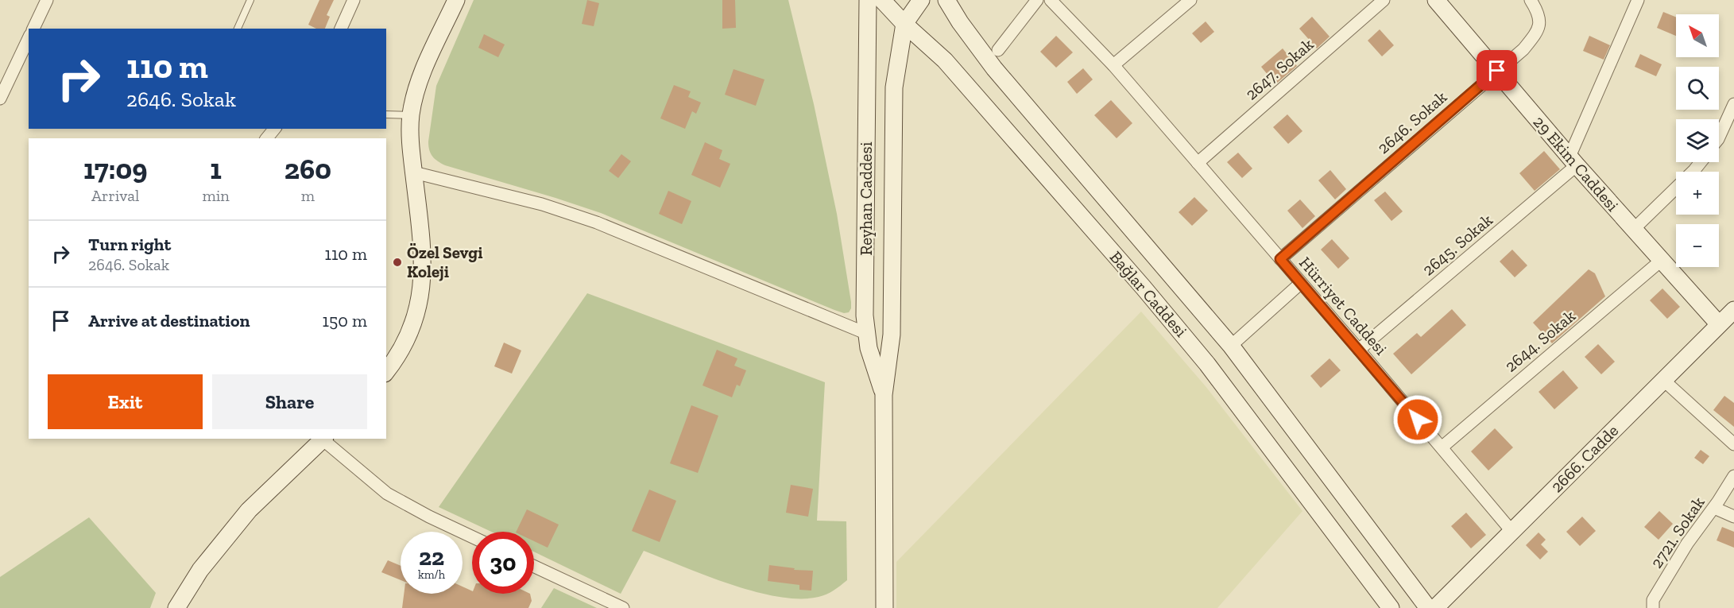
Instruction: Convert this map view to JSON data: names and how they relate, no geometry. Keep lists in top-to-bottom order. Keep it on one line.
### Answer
{"streets":{"street":["2647. Sokak","2646. Sokak","29 Ekim Caddesi","Reyhan Caddesi","2645. Sokak","Bağlar Caddesi","Hürriyet Caddesi","2644. Sokak","2666. Cadde","2721. Sokak"]},"crossings":[["2647. Sokak","Hürriyet Caddesi"],["2646. Sokak","29 Ekim Caddesi"],["2646. Sokak","Hürriyet Caddesi"],["29 Ekim Caddesi","2645. Sokak"],["29 Ekim Caddesi","2644. Sokak"],["29 Ekim Caddesi","2666. Cadde"],["Reyhan Caddesi","Bağlar Caddesi"],["2645. Sokak","Hürriyet Caddesi"],["Hürriyet Caddesi","2644. Sokak"],["Hürriyet Caddesi","2666. Cadde"]],"places":["Özel Sevgi Koleji"],"north":"top left","page":{"map_buttons":["+","−"],"turn":["110 m","2646. Sokak"],"eta":["17:09","Arrival","1","min","260","m"],"list":[{"name":"Turn right","note":"2646. Sokak","value":"110 m"},{"name":"Arrive at destination","value":"150 m"}],"buttons":["Exit","Share"],"speed":"22 km/h","limit":"30"}}
